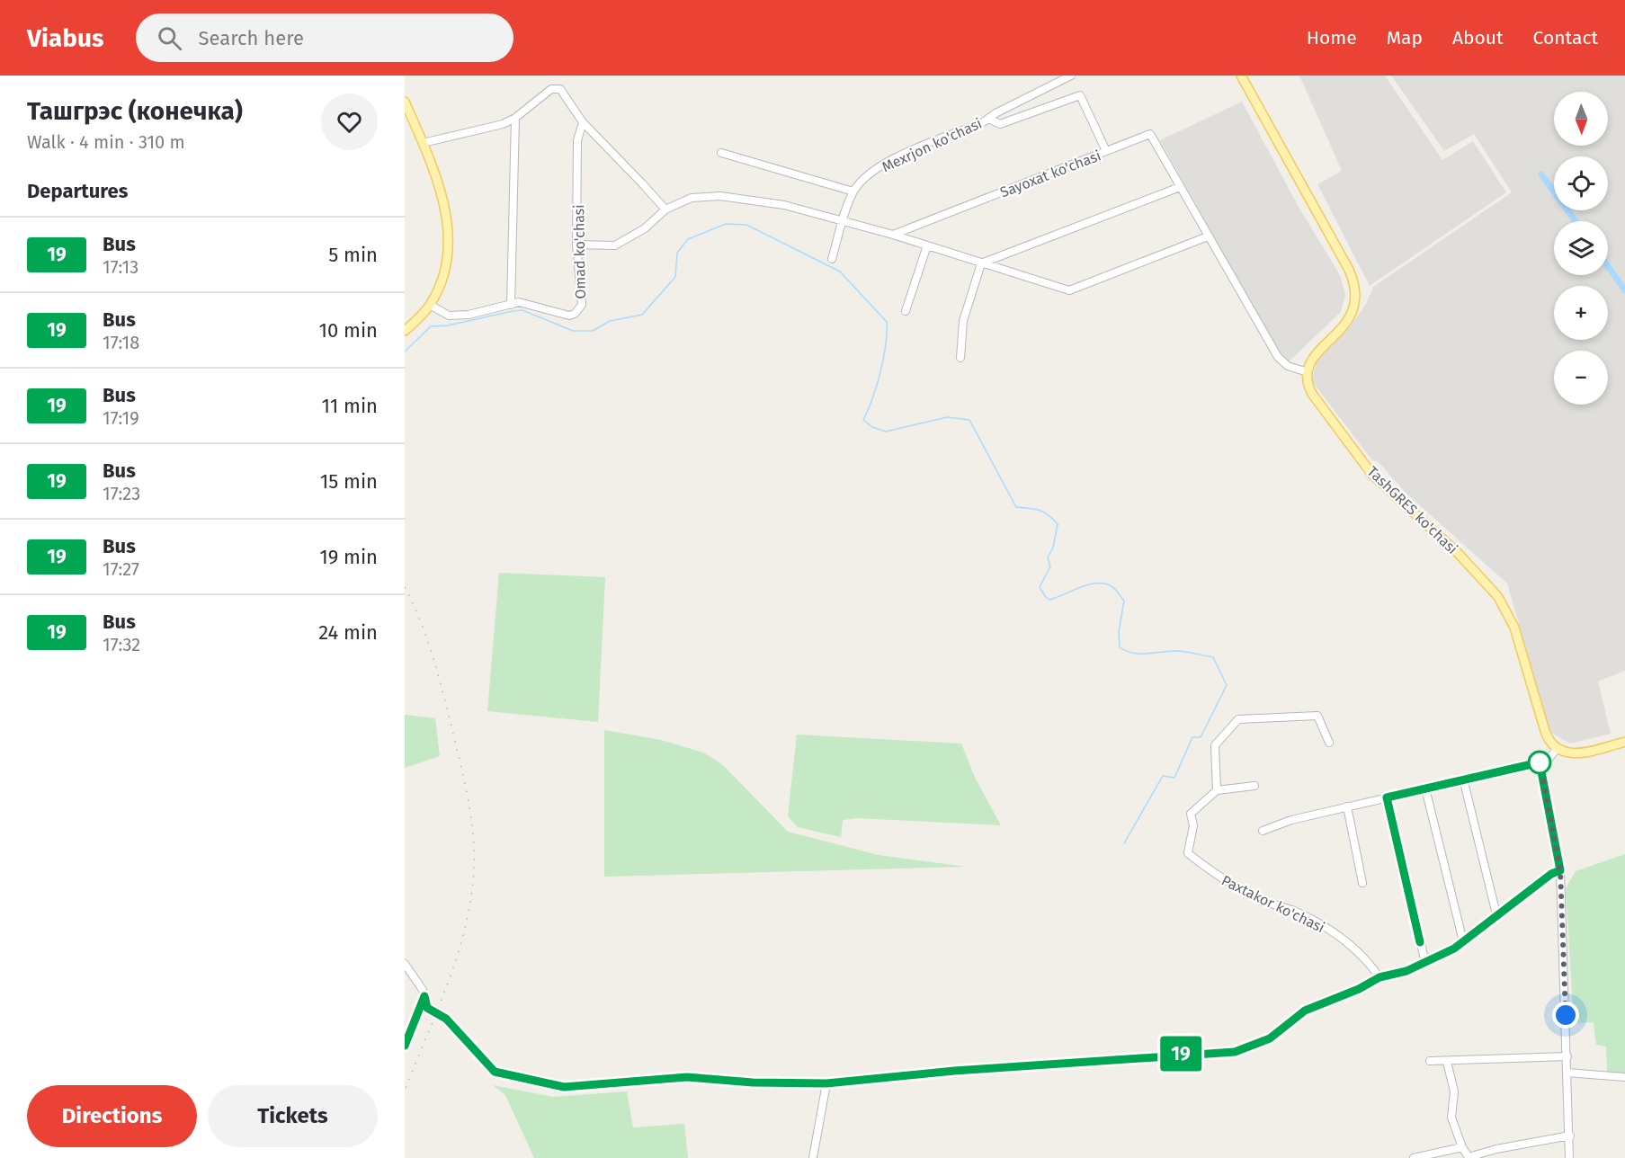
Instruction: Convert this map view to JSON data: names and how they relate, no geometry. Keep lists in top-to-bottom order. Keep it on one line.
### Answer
{"streets":{"main road":["TashGRES ko'chasi"],"street":["Mexrjon ko'chasi","Sayoxat ko'chasi","Omad ko'chasi","Paxtakor ko'chasi"]},"crossings":[["Sayoxat ko'chasi","TashGRES ko'chasi"]],"lines":["bus line 19"],"north":"bottom","page":{"header":"Viabus","search":"Search here","nav":["Home","Map","About","Contact"],"heading":[["Ташгрэс (конечка)","Walk · 4 min · 310 m"],"Departures"],"on_map":"19","map_buttons":["+","−"],"list":[{"mark":"19","name":"Bus","note":"17:13","value":"5 min"},{"mark":"19","name":"Bus","note":"17:18","value":"10 min"},{"mark":"19","name":"Bus","note":"17:19","value":"11 min"},{"mark":"19","name":"Bus","note":"17:23","value":"15 min"},{"mark":"19","name":"Bus","note":"17:27","value":"19 min"},{"mark":"19","name":"Bus","note":"17:32","value":"24 min"}],"buttons":["Directions","Tickets"]}}
